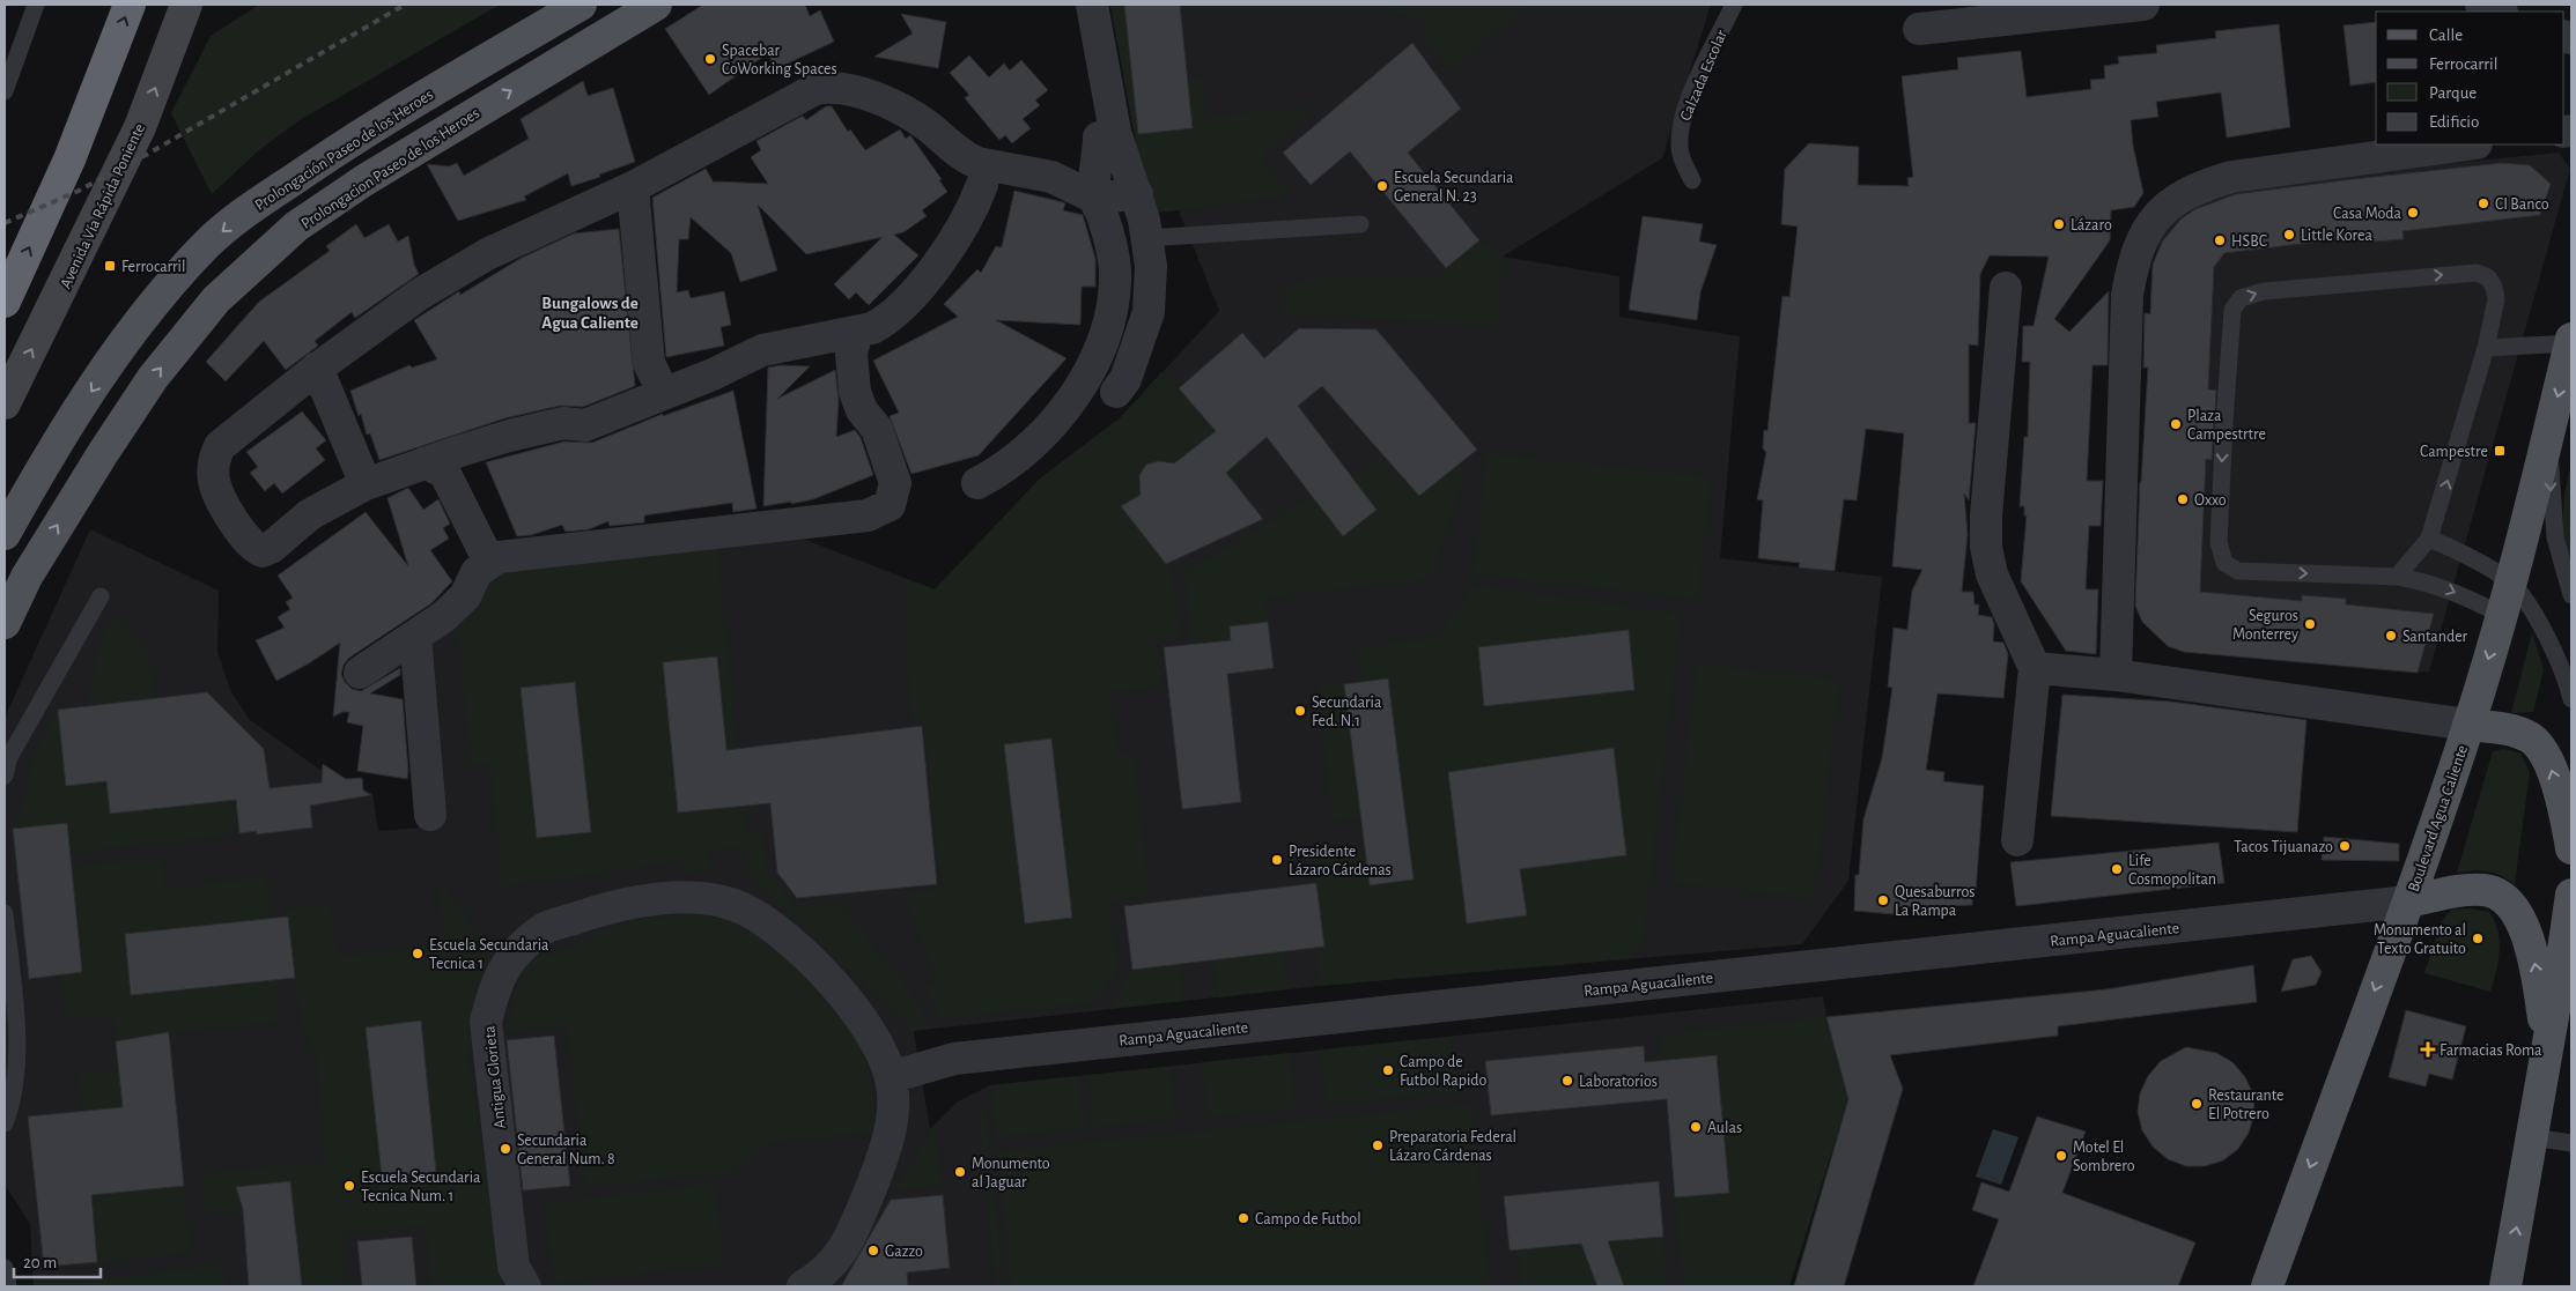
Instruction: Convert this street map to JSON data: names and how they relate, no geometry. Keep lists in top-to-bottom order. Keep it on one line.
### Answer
{"streets":{"main road":["Prolongación Paseo de los Heroes","Prolongacion Paseo de los Heroes","Avenida Vía Rápida Poniente","Boulevard Agua Caliente"],"street":["Rampa Aguacaliente","Antigua Glorieta"],"lane":["Calzada Escolar"]},"crossings":[["Boulevard Agua Caliente","Rampa Aguacaliente"],["Rampa Aguacaliente","Antigua Glorieta"]],"one_way":["Prolongación Paseo de los Heroes","Prolongacion Paseo de los Heroes","Avenida Vía Rápida Poniente"],"districts":["Bungalows de Agua Caliente"],"places":{"other":["Spacebar CoWorking Spaces","Escuela Secundaria General N. 23","CI Banco","Casa Moda","Lázaro","Little Korea","HSBC","Plaza Campestrtre","Oxxo","Seguros Monterrey","Santander","Secundaria Fed. N.1","Tacos Tijuanazo","Presidente Lázaro Cárdenas","Life Cosmopolitan","Quesaburros La Rampa","Monumento al Texto Gratuito","Escuela Secundaria Tecnica 1","Campo de Futbol Rapido","Laboratorios","Restaurante El Potrero","Aulas","Preparatoria Federal Lázaro Cárdenas","Secundaria General Num. 8","Motel El Sombrero","Monumento al Jaguar","Escuela Secundaria Tecnica Num. 1","Campo de Futbol","Gazzo"],"transit":["Ferrocarril","Campestre"],"health":["Farmacias Roma"]},"legend":["Calle","Ferrocarril","Parque","Edificio"],"scale_bar":"20 m"}
